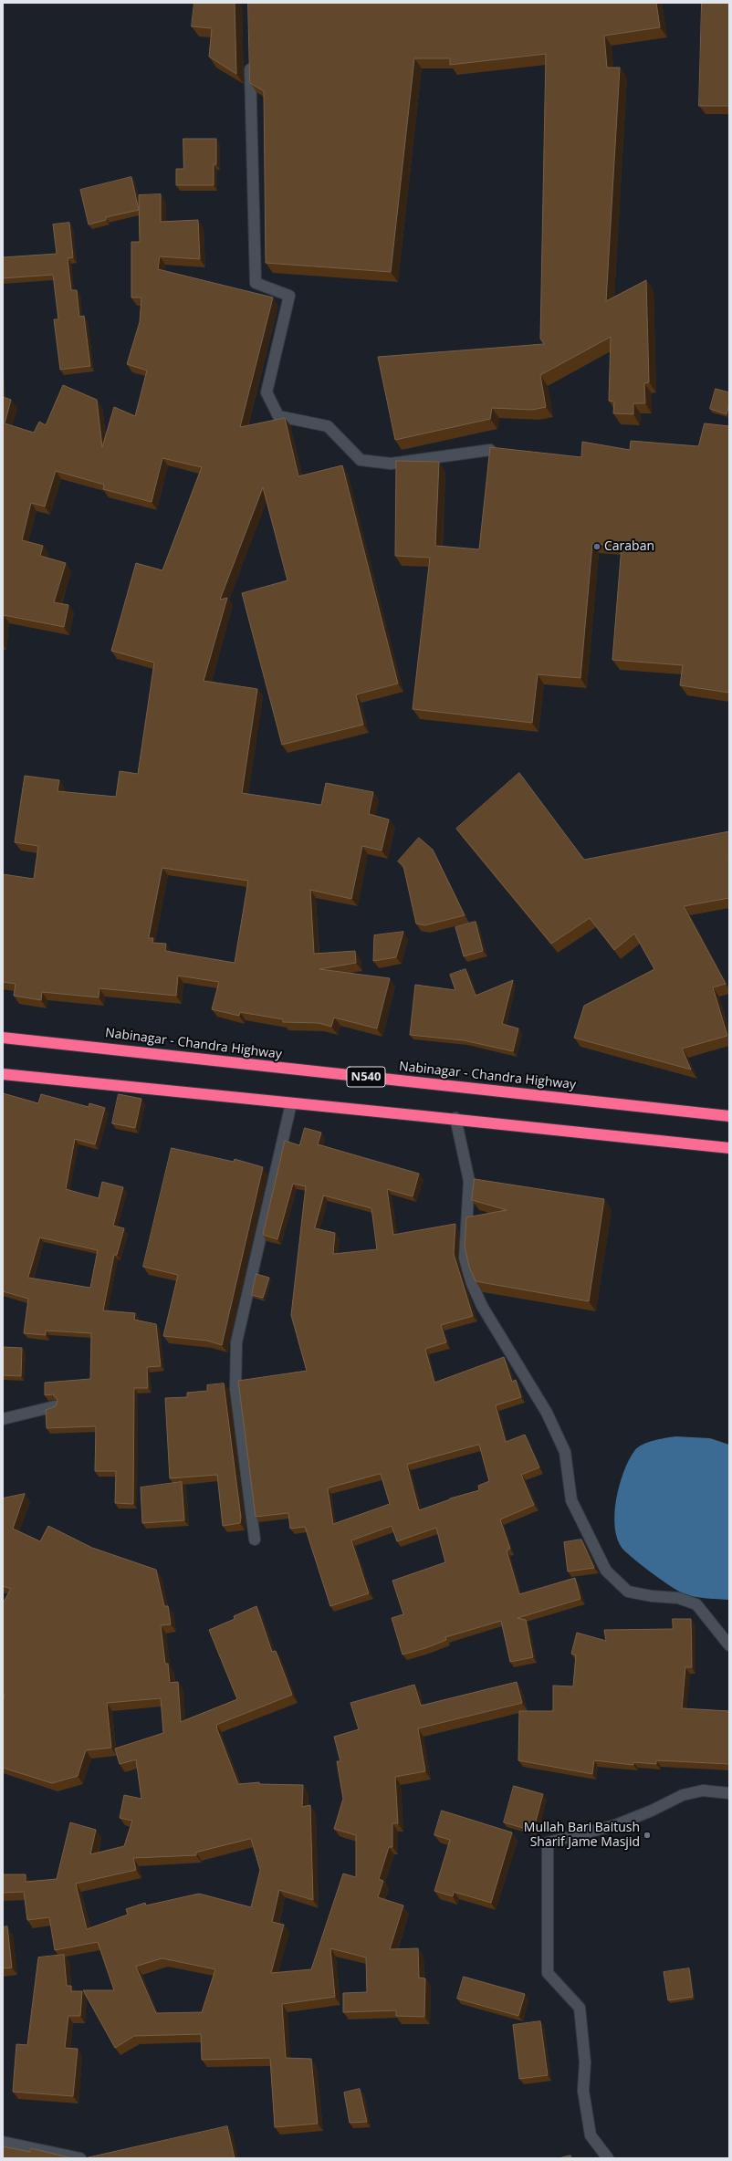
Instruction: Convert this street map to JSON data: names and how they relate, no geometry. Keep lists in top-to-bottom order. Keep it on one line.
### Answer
{"streets":{"highway":["Nabinagar - Chandra Highway","N540"]},"places":["Caraban","Mullah Bari Baitush Sharif Jame Masjid"]}
